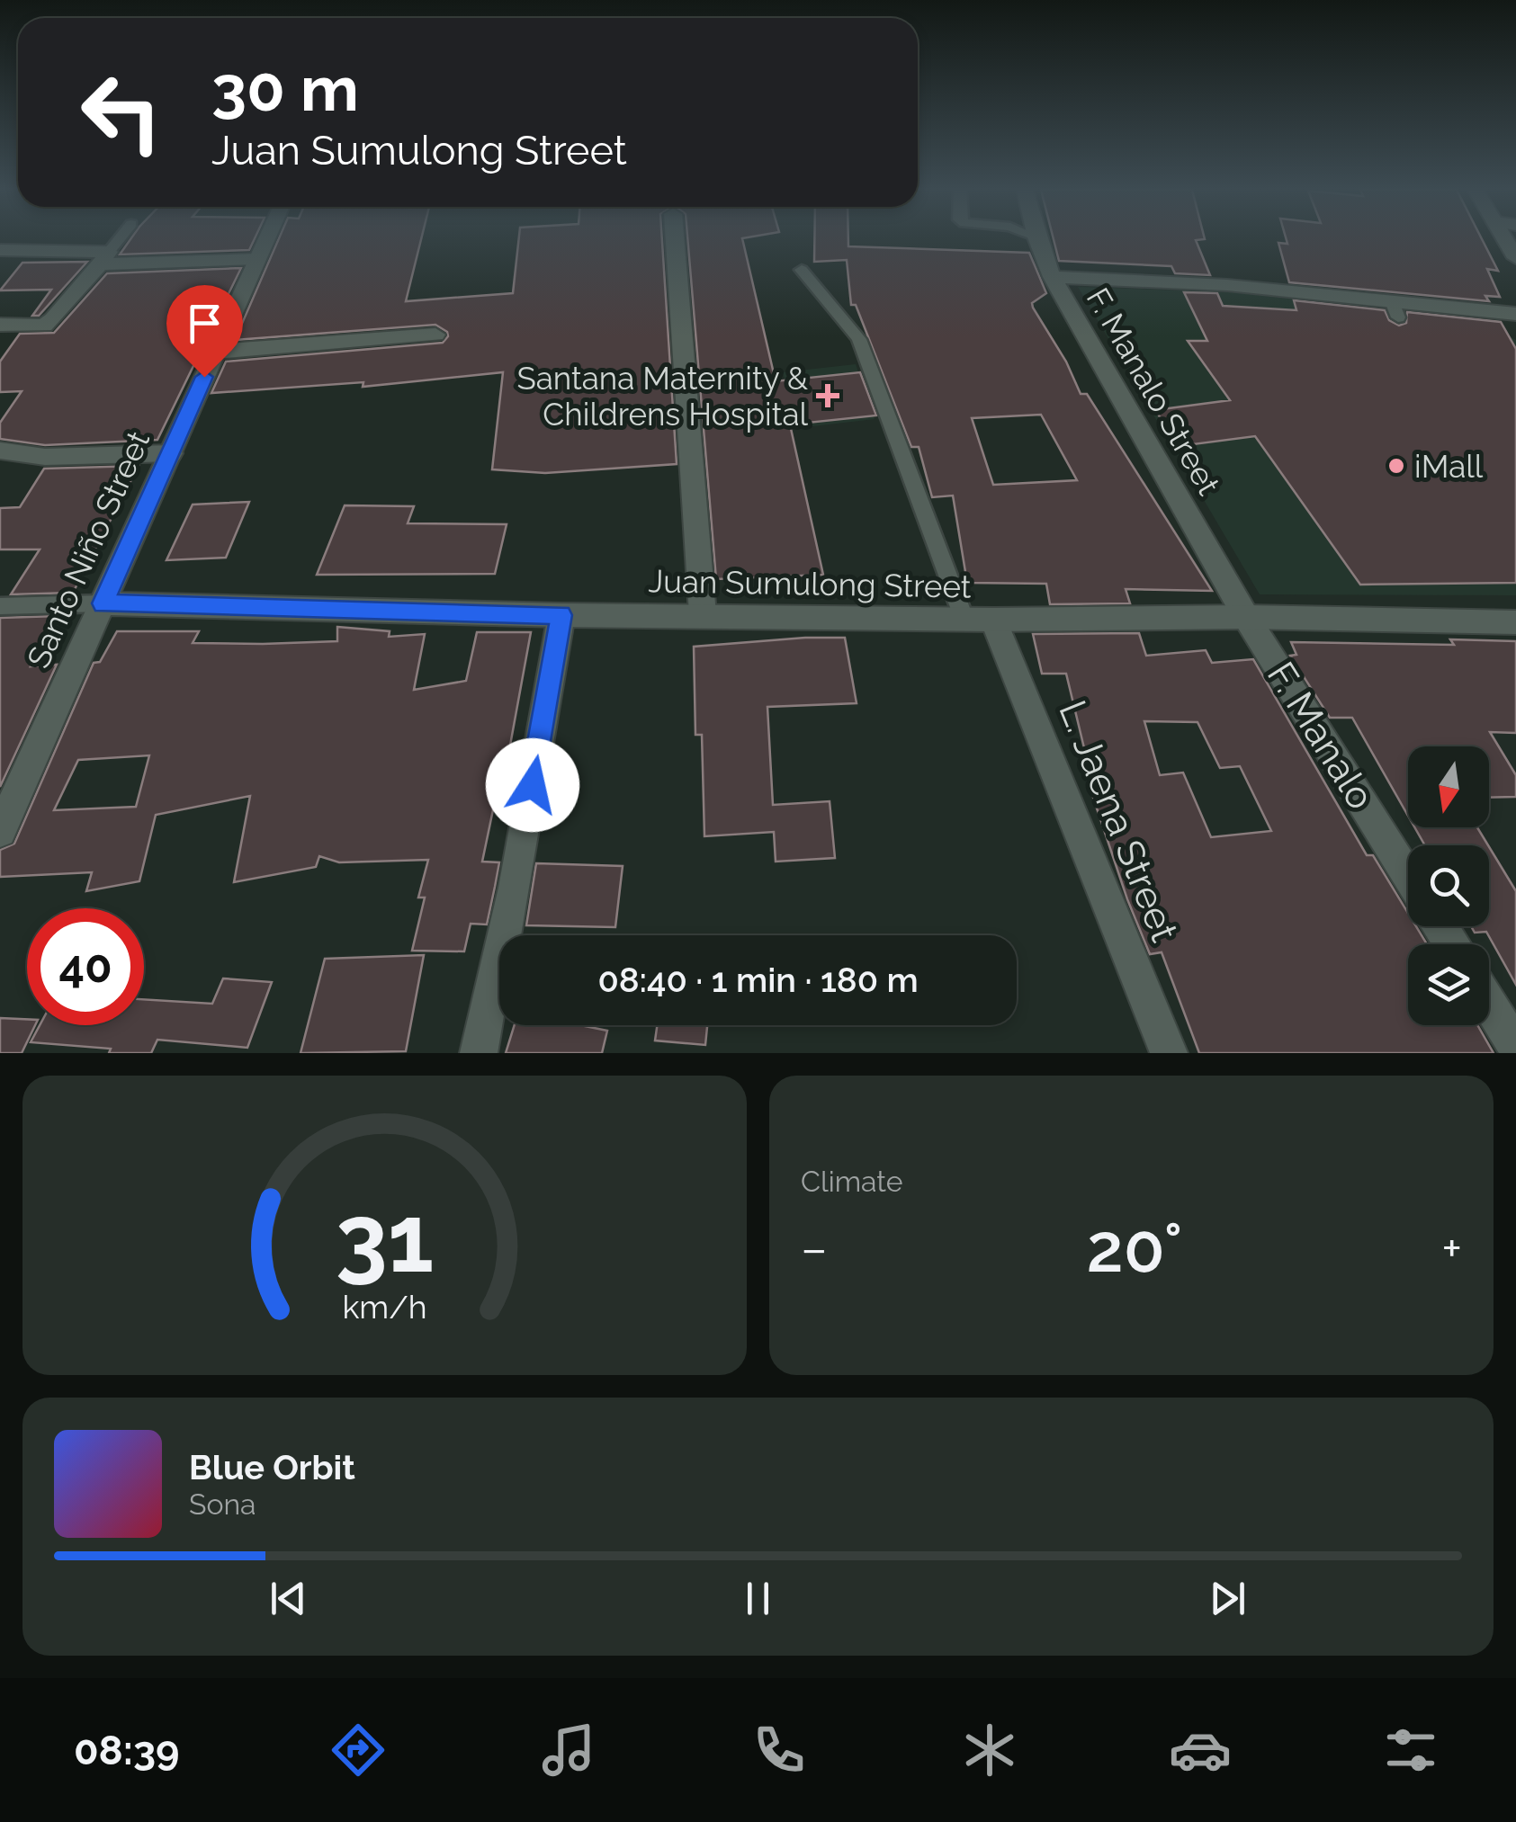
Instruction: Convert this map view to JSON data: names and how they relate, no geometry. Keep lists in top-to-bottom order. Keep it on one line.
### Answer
{"streets":{"street":["F. Manalo Street","Santo Niño Street","Juan Sumulong Street","F. Manalo","L. Jaena Street"]},"crossings":[["F. Manalo Street","Juan Sumulong Street"],["F. Manalo Street","F. Manalo"],["Santo Niño Street","Juan Sumulong Street"],["Juan Sumulong Street","F. Manalo"],["Juan Sumulong Street","L. Jaena Street"]],"places":{"health":["Santana Maternity & Childrens Hospital"],"other":["iMall"]},"north":"bottom","page":{"turn":["30 m","Juan Sumulong Street"],"limit":"40","trip":"08:40 · 1 min · 180 m","tile":"Climate","heat":["−","20°","+"],"song":["Blue Orbit","Sona"],"tabs":"08:39","gauge":["31","km/h"]}}
